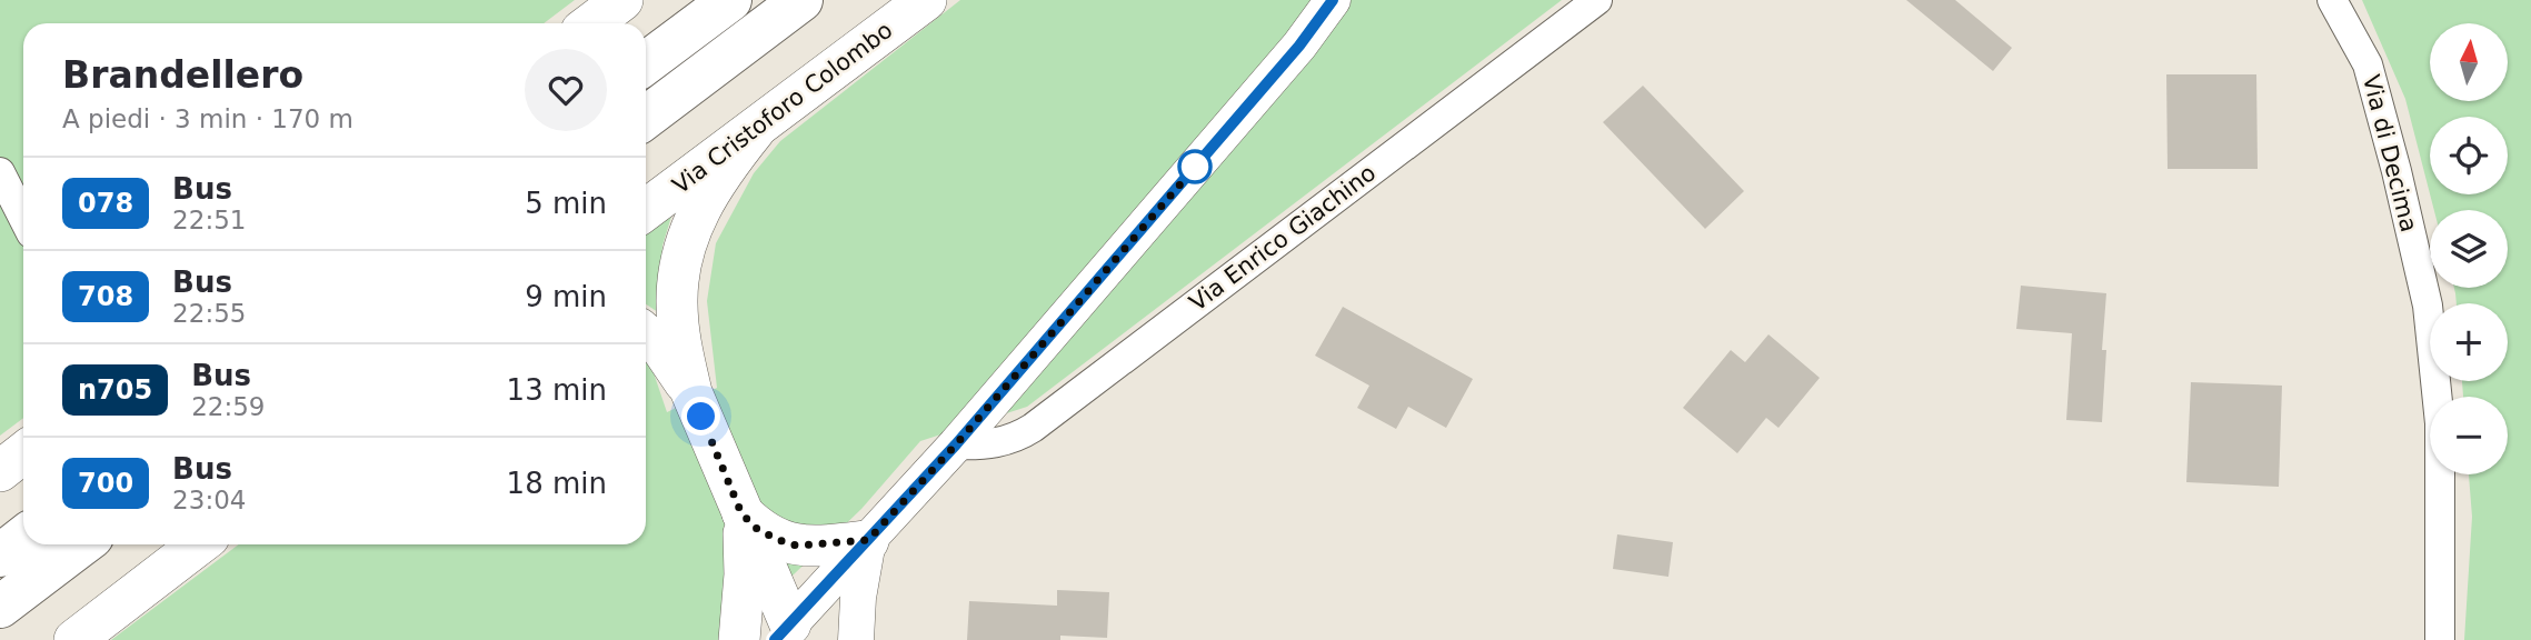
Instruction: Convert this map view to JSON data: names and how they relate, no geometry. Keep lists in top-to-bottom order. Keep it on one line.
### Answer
{"streets":{"main road":["Via Cristoforo Colombo"],"street":["Via di Decima","Via Enrico Giachino"]},"lines":["bus line 078"],"north":"top","page":{"map_buttons":["+","−"],"heading":["Brandellero","A piedi · 3 min · 170 m"],"list":[{"mark":"078","name":"Bus","note":"22:51","value":"5 min"},{"mark":"708","name":"Bus","note":"22:55","value":"9 min"},{"mark":"n705","name":"Bus","note":"22:59","value":"13 min"},{"mark":"700","name":"Bus","note":"23:04","value":"18 min"}]}}
